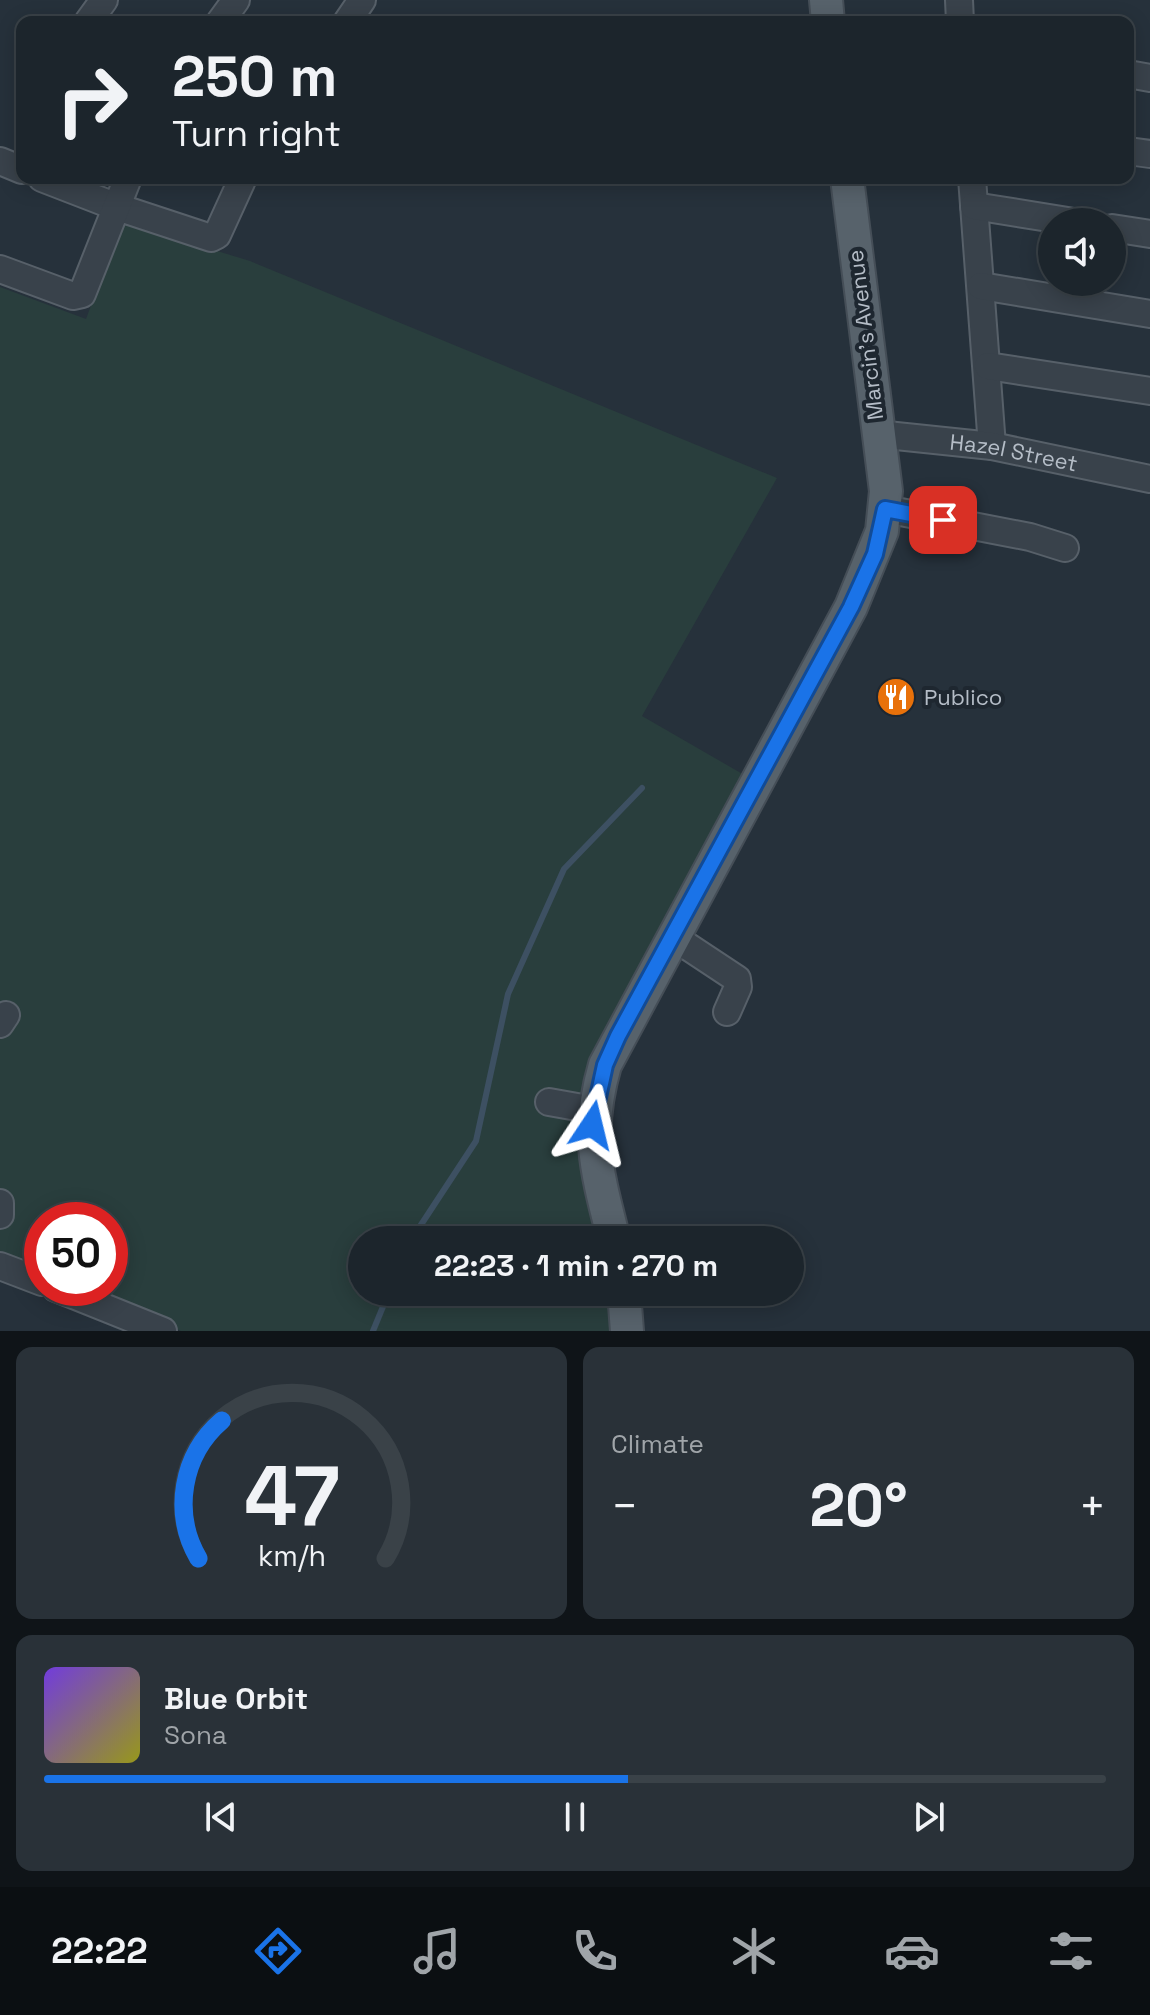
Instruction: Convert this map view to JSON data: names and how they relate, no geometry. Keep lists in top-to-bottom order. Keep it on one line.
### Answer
{"streets":{"main road":["Marcin's Avenue"],"street":["Hazel Street"]},"crossings":[["Marcin's Avenue","Hazel Street"]],"places":{"restaurant":["Publico"]},"page":{"turn":["250 m","Turn right"],"limit":"50","trip":"22:23 · 1 min · 270 m","tile":"Climate","heat":["−","20°","+"],"song":["Blue Orbit","Sona"],"tabs":"22:22","gauge":["47","km/h"]}}
